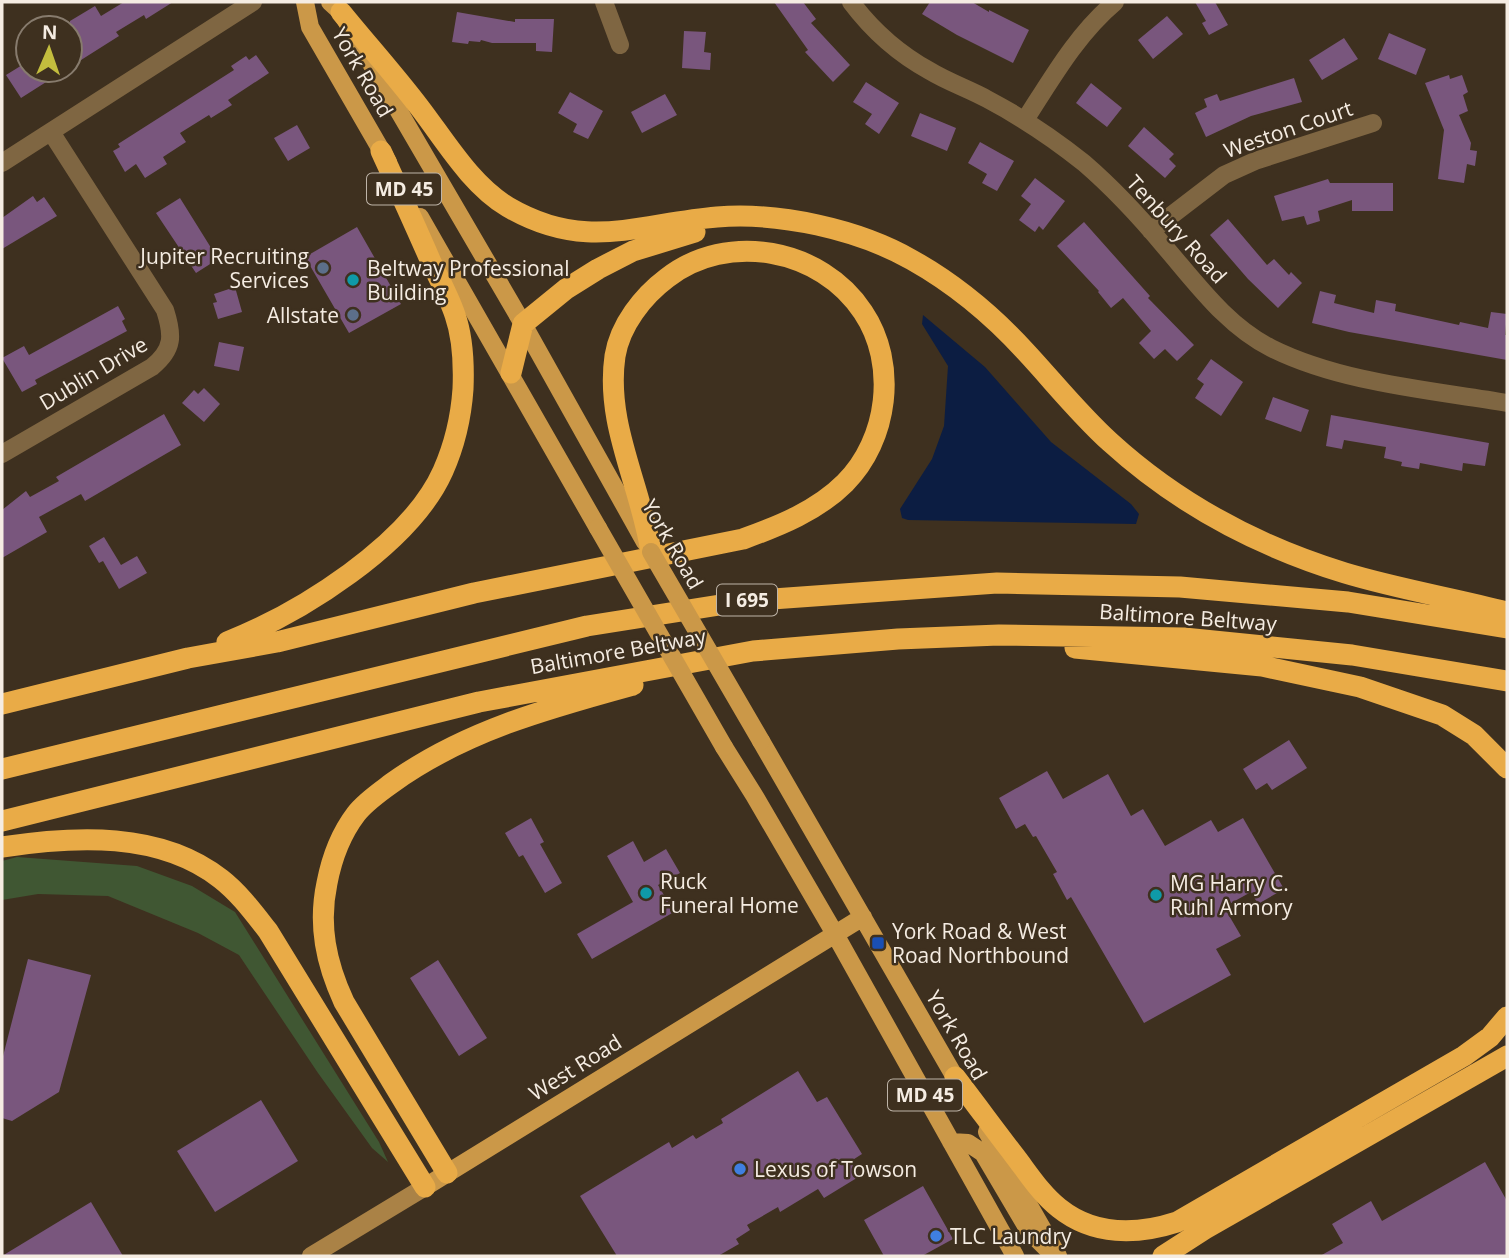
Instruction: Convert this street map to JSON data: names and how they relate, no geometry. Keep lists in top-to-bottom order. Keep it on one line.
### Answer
{"streets":{"highway":["I 695","Baltimore Beltway"],"main road":["York Road","MD 45","West Road"],"street":["Weston Court","Tenbury Road","Dublin Drive"]},"crossings":[["York Road","West Road"],["Weston Court","Tenbury Road"]],"places":{"other":["Jupiter Recruiting Services","Beltway Professional Building","Allstate","Ruck Funeral Home","MG Harry C. Ruhl Armory","Lexus of Towson","TLC Laundry"],"transit":["York Road & West Road Northbound"]},"north":"top"}
